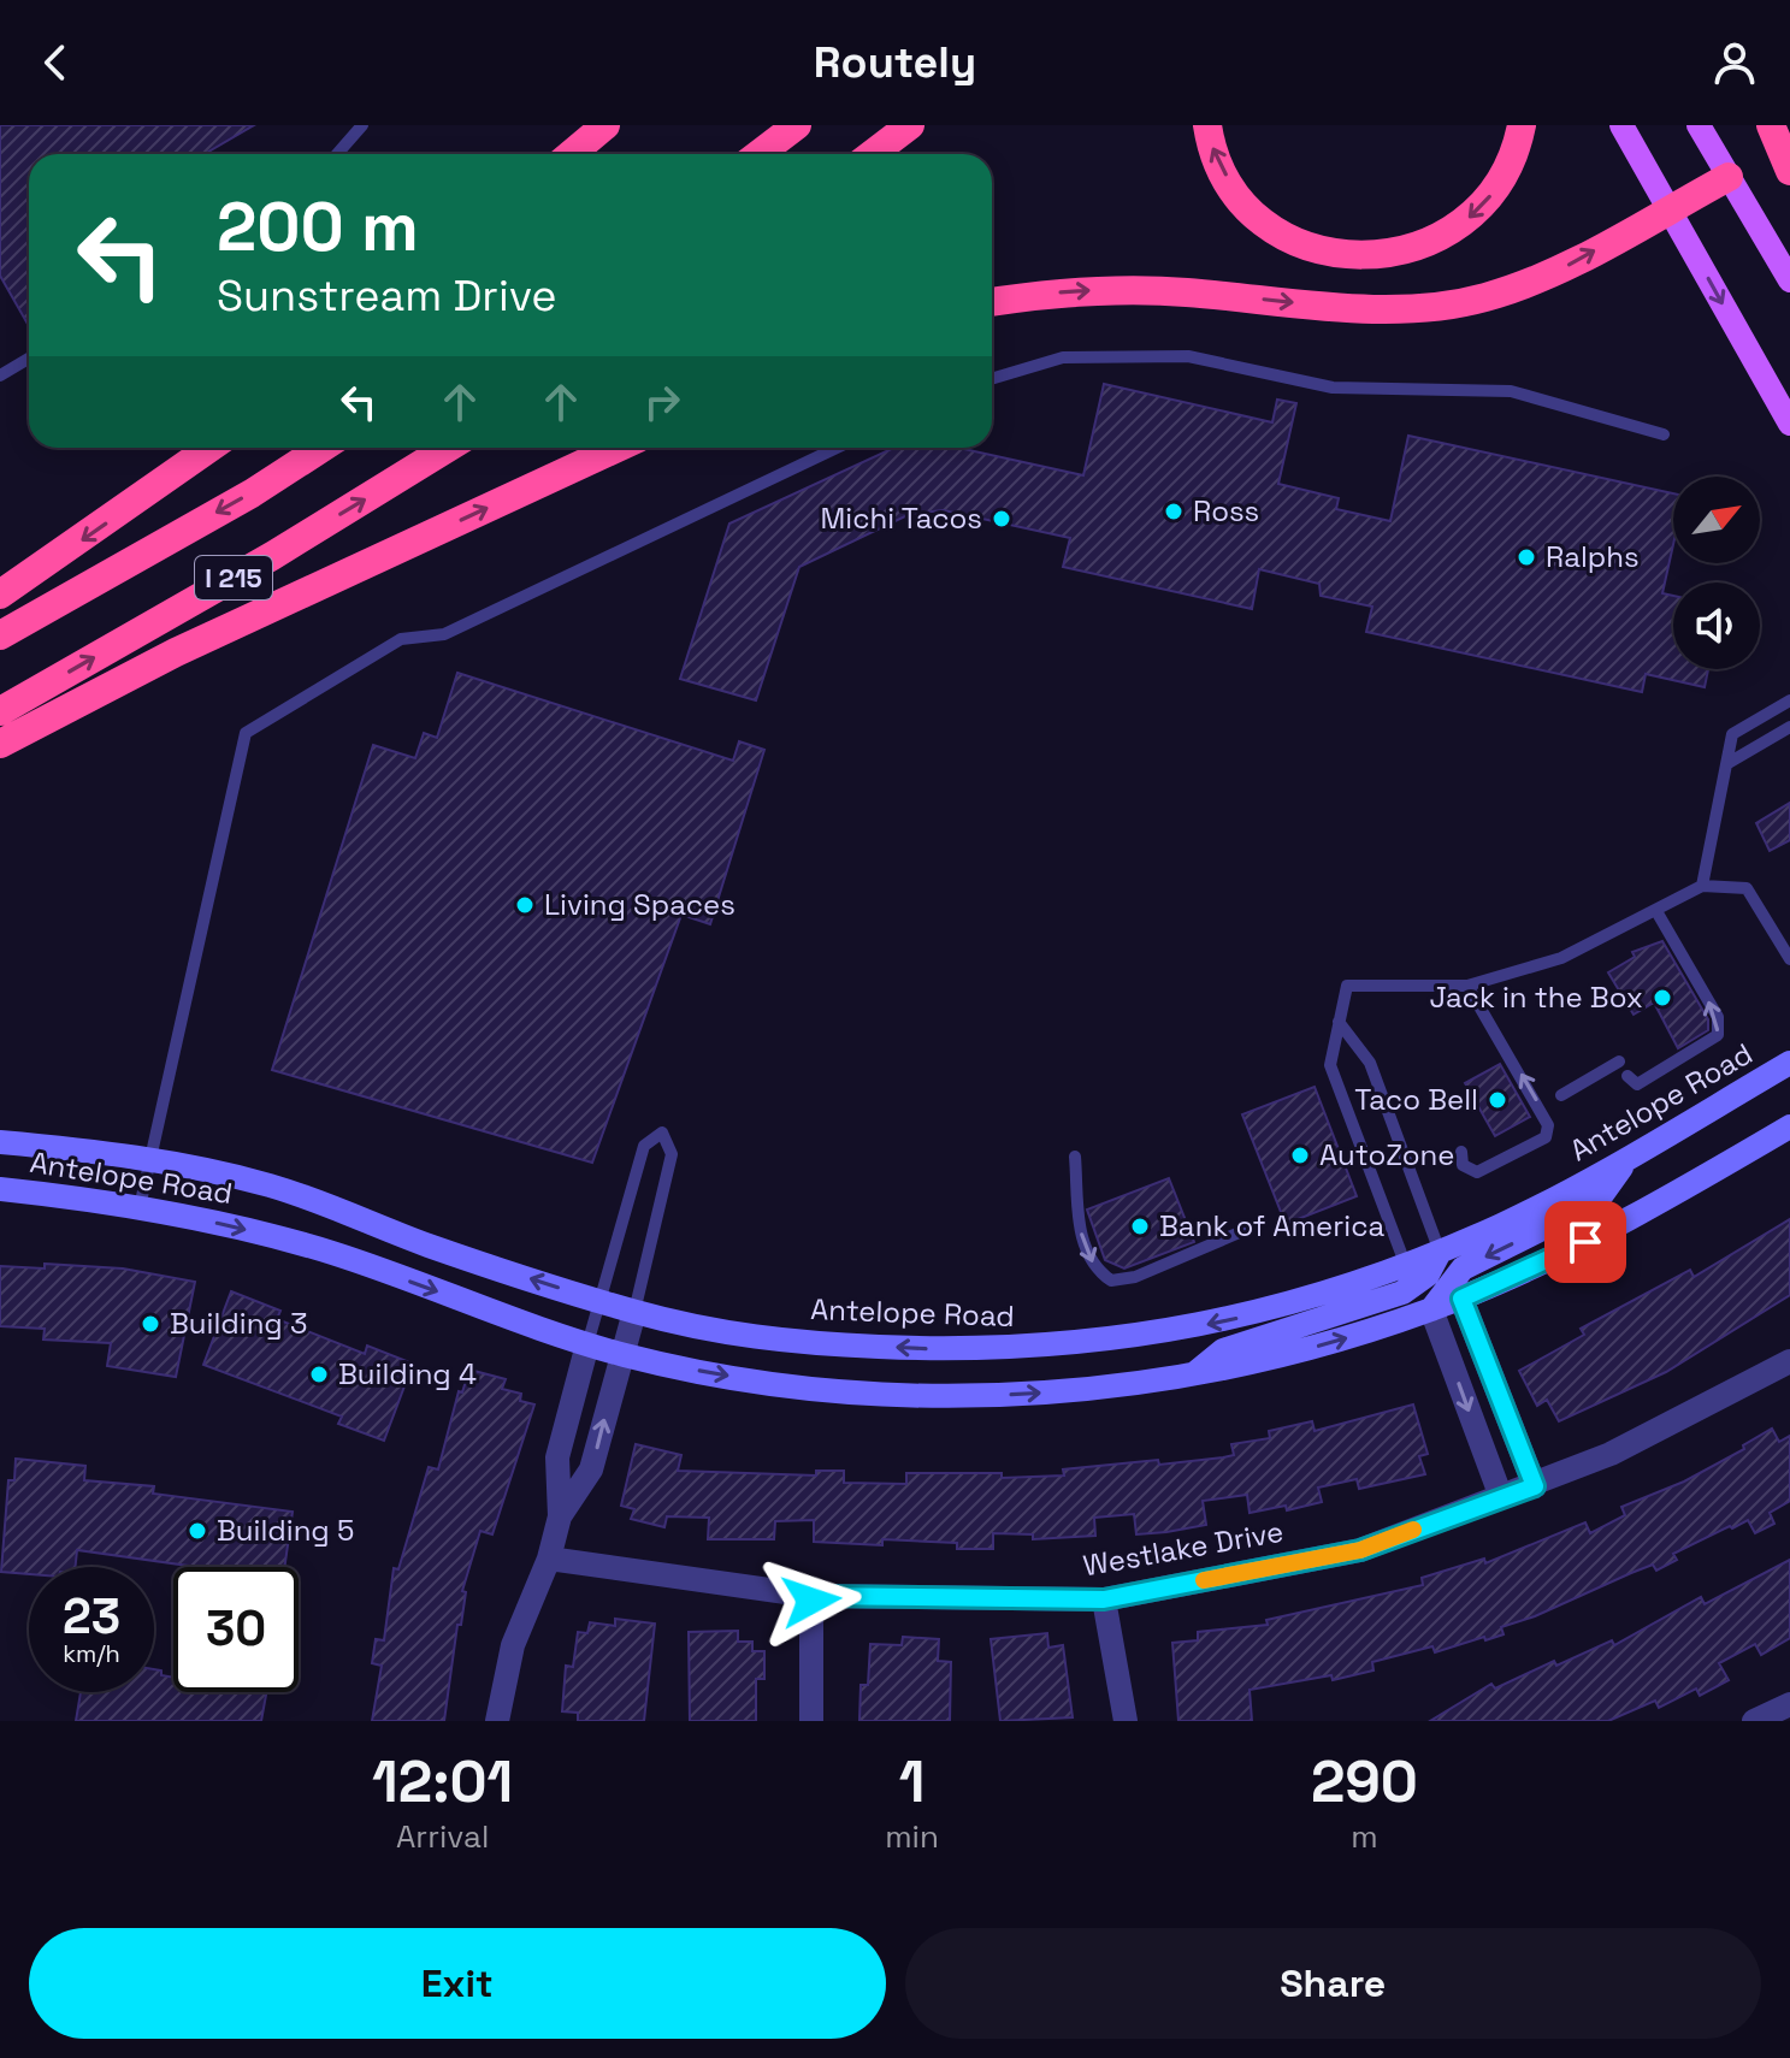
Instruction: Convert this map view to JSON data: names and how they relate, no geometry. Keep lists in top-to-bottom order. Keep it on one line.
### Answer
{"streets":{"highway":["I 215"],"main road":["Antelope Road"],"street":["Westlake Drive"]},"places":["Ross","Michi Tacos","Ralphs","Living Spaces","Jack in the Box","Taco Bell","AutoZone","Bank of America","Building 3","Building 4","Building 5"],"north":"top right","page":{"header":"Routely","turn":["200 m","Sunstream Drive"],"speed":"23 km/h","limit":"30","eta":["12:01","Arrival","1","min","290","m"],"buttons":["Exit","Share"]}}
